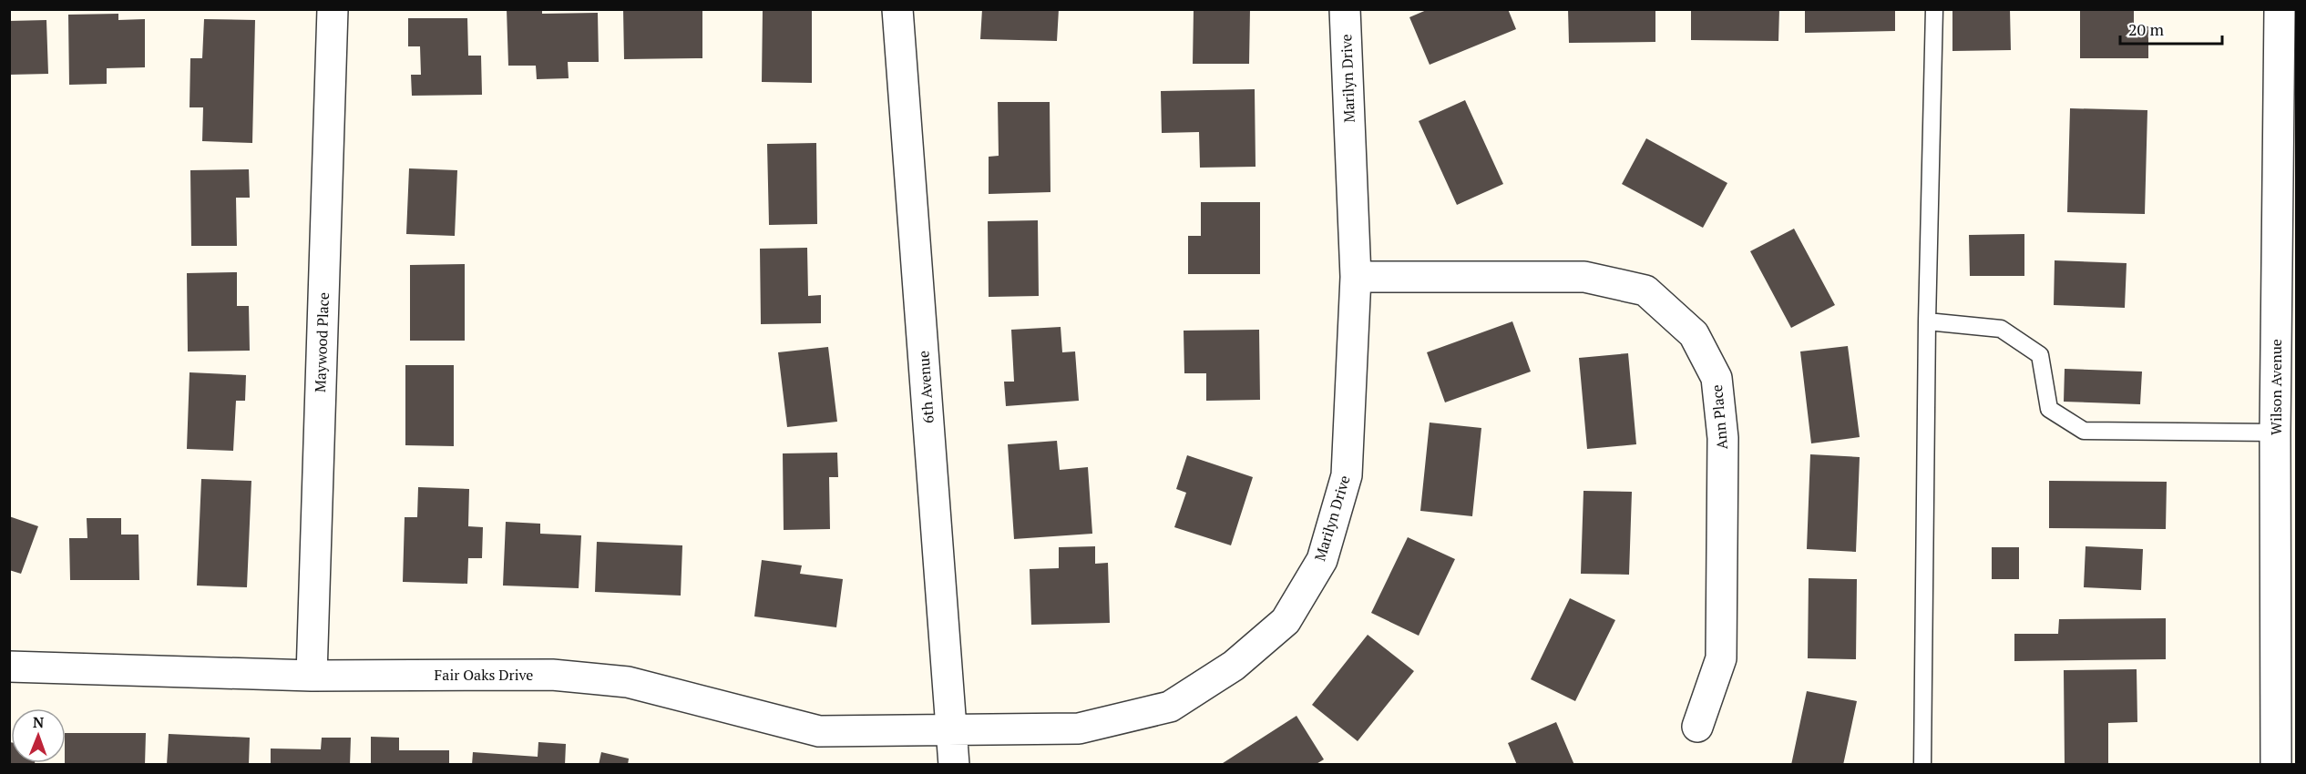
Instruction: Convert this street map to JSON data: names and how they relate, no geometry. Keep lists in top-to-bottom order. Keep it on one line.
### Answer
{"streets":{"street":["Marilyn Drive","Maywood Place","6th Avenue","Wilson Avenue","Ann Place","Fair Oaks Drive"]},"crossings":[["Marilyn Drive","6th Avenue"],["Marilyn Drive","Ann Place"],["Marilyn Drive","Fair Oaks Drive"],["Maywood Place","Fair Oaks Drive"],["6th Avenue","Fair Oaks Drive"]],"scale_bar":"20 m","north":"top"}
